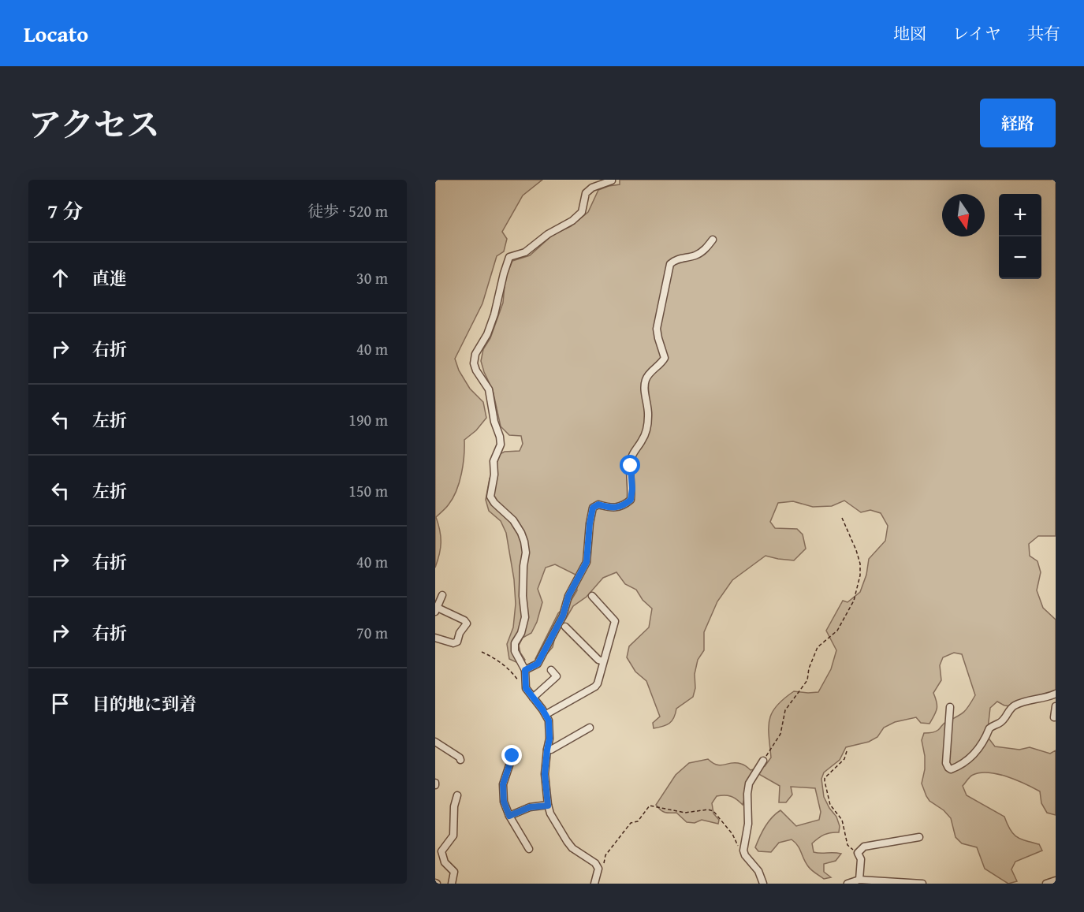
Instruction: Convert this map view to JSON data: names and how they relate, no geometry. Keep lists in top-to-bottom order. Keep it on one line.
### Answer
{"north":"bottom","page":{"header":"Locato","nav":["地図","レイヤ","共有"],"title":"アクセス","buttons":"経路","heading":["7 分","徒歩 · 520 m"],"map_buttons":["+","−"],"list":[["直進","30 m"],["右折","40 m"],["左折","190 m"],["左折","150 m"],["右折","40 m"],["右折","70 m"],"目的地に到着"]}}
